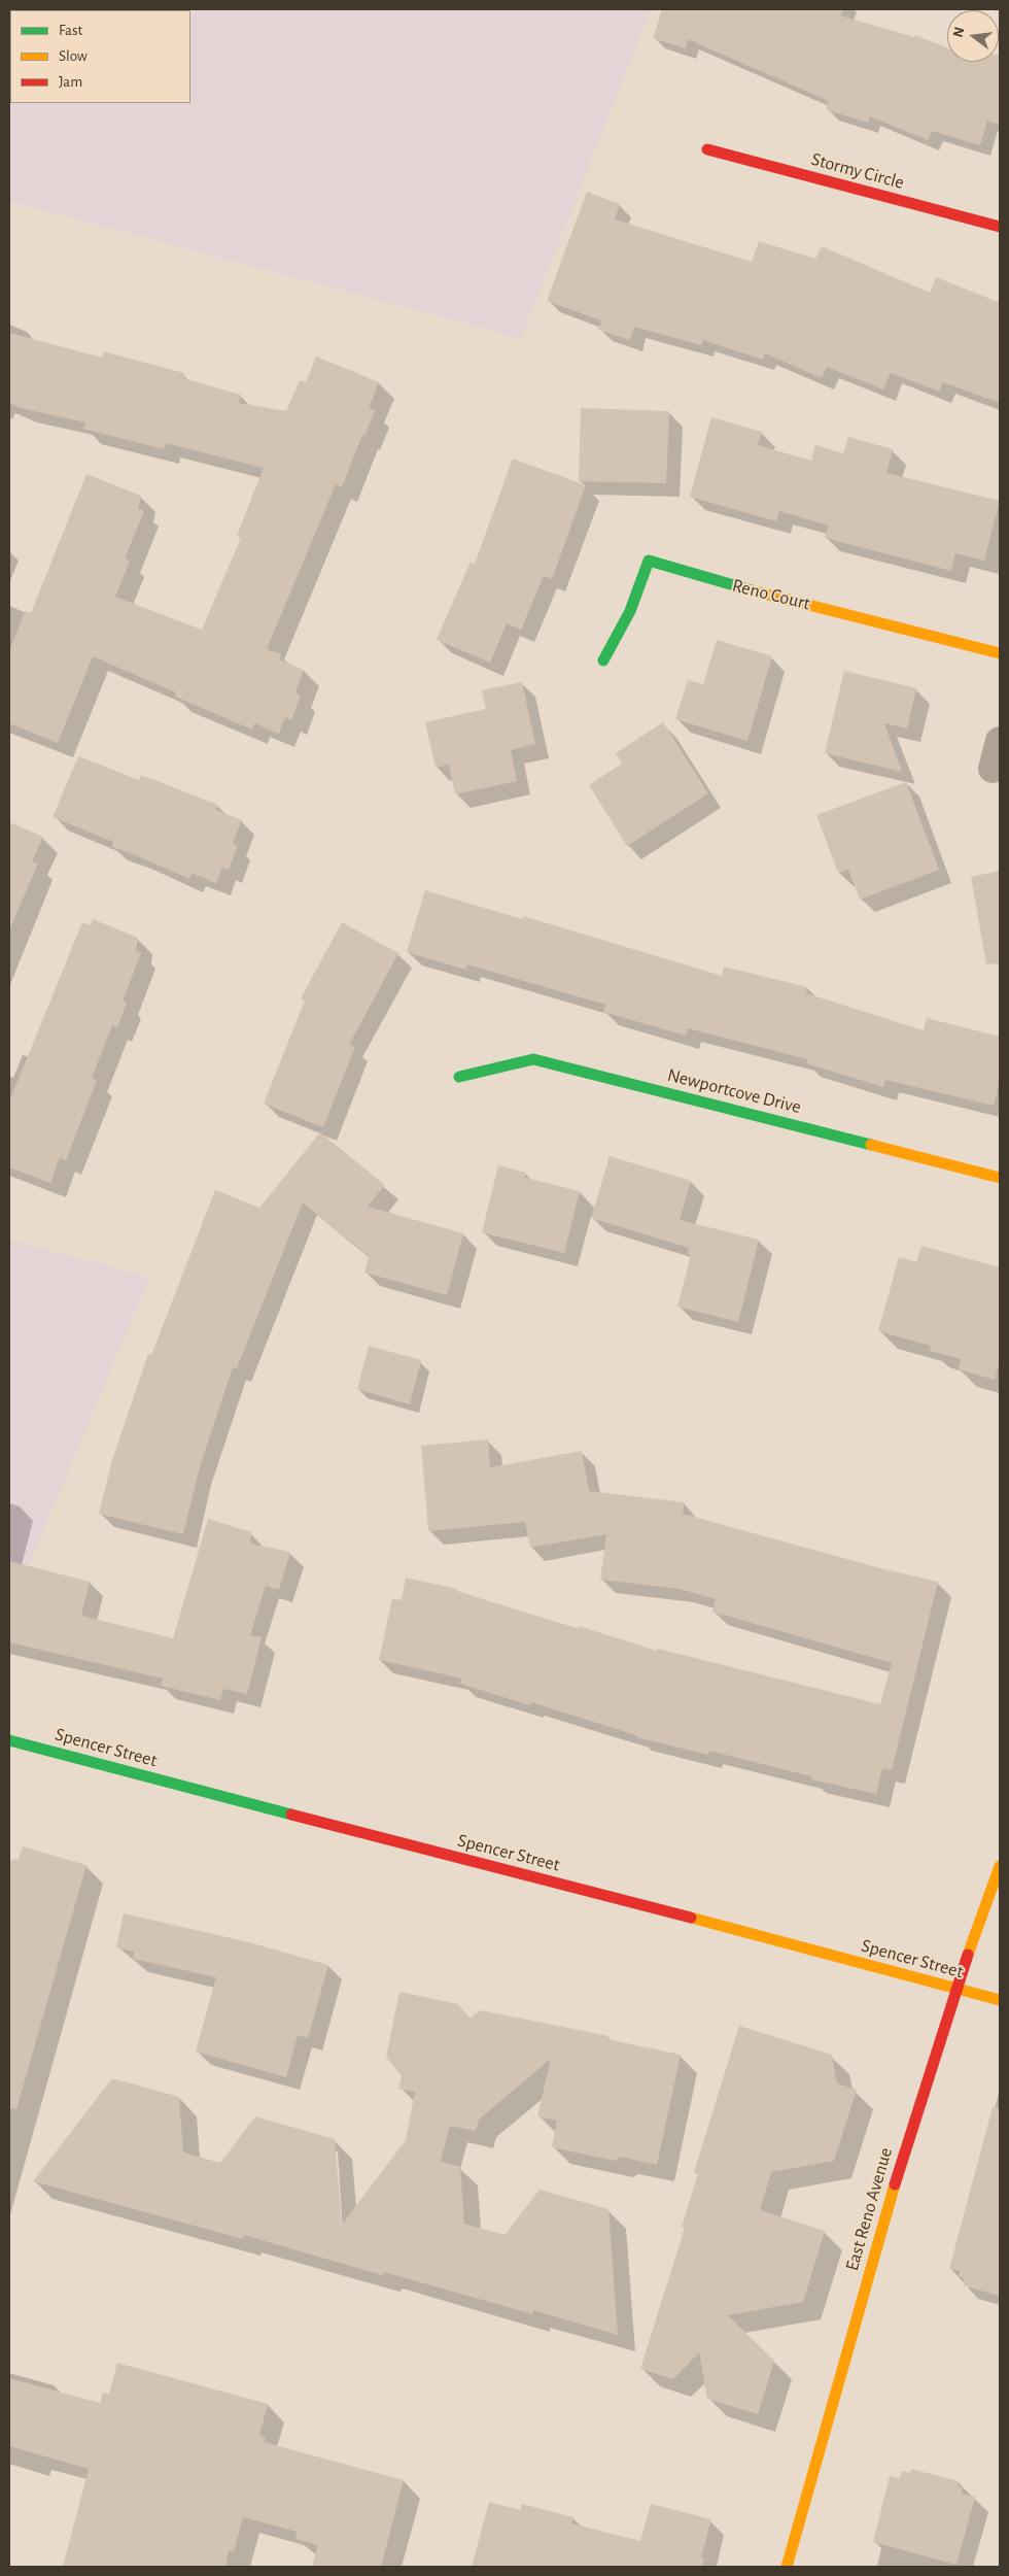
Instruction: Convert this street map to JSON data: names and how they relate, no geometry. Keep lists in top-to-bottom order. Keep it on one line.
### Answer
{"streets":{"street":["Stormy Circle","Reno Court","Newportcove Drive","Spencer Street","East Reno Avenue"]},"crossings":[["Spencer Street","East Reno Avenue"]],"legend":["Fast","Slow","Jam"],"north":"left"}
